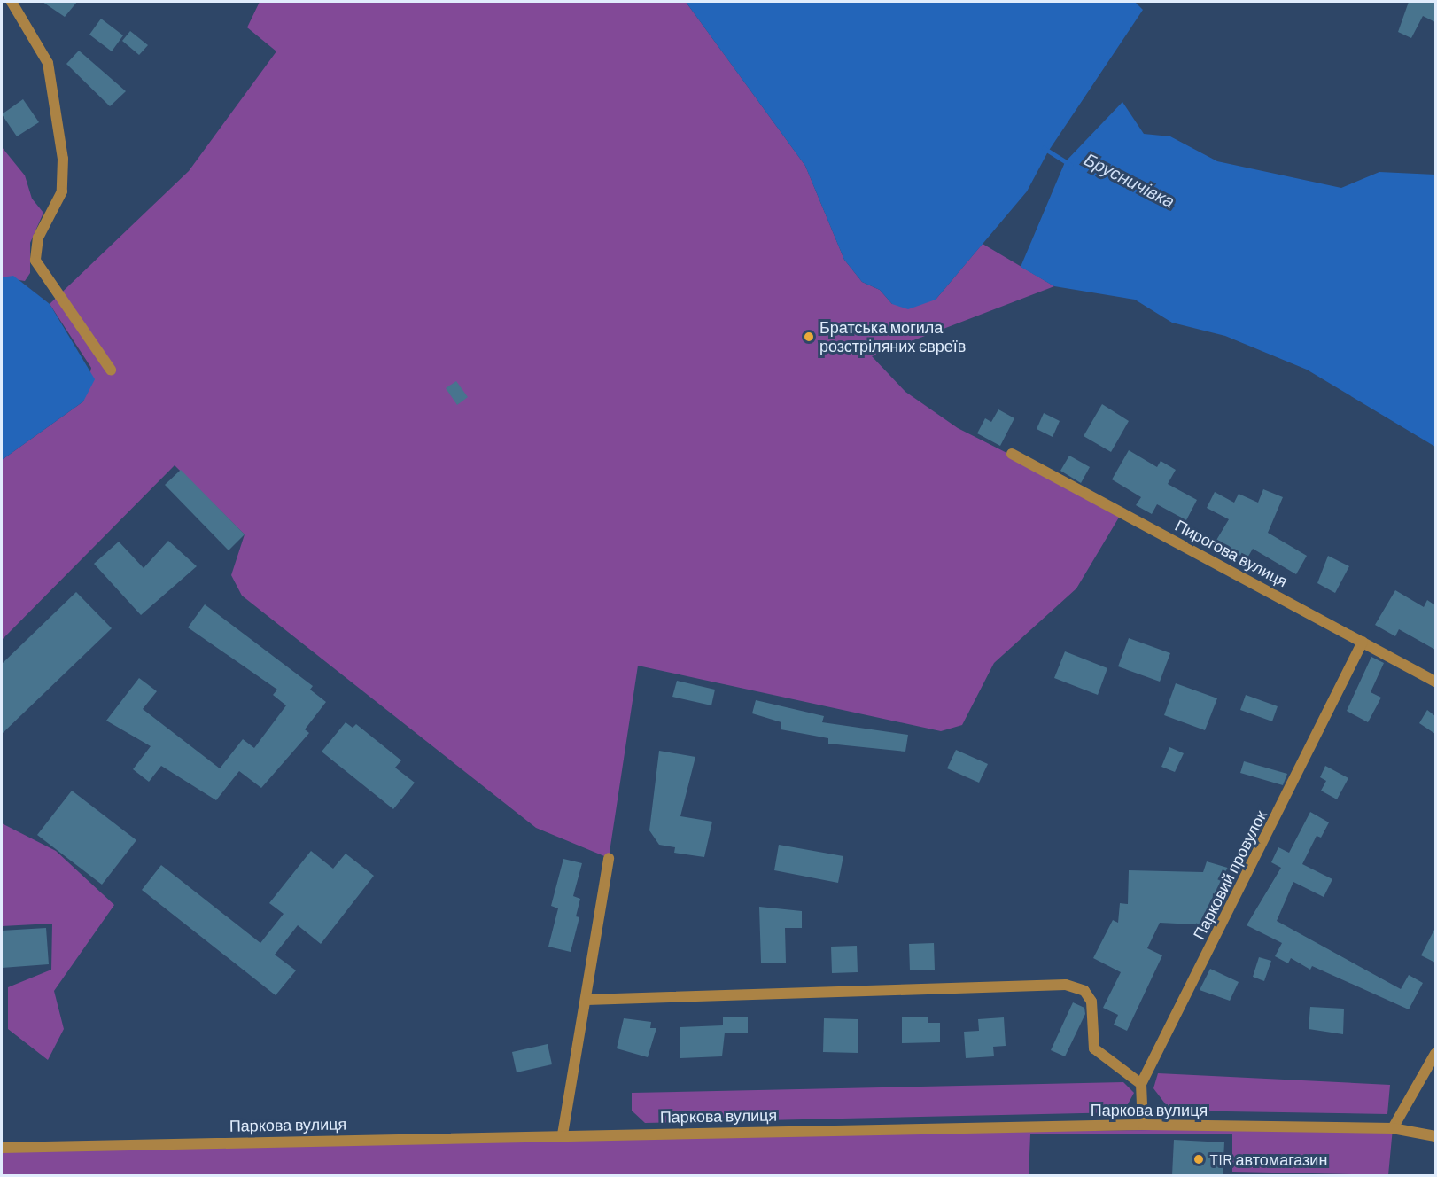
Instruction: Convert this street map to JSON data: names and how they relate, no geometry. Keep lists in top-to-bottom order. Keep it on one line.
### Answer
{"streets":{"street":["Пирогова вулиця","Парковий провулок","Паркова вулиця"]},"crossings":[["Пирогова вулиця","Парковий провулок"],["Парковий провулок","Паркова вулиця"]],"water":["Брусничівка"],"places":["Братська могила розстріляних євреїв","TIR автомагазин"]}
